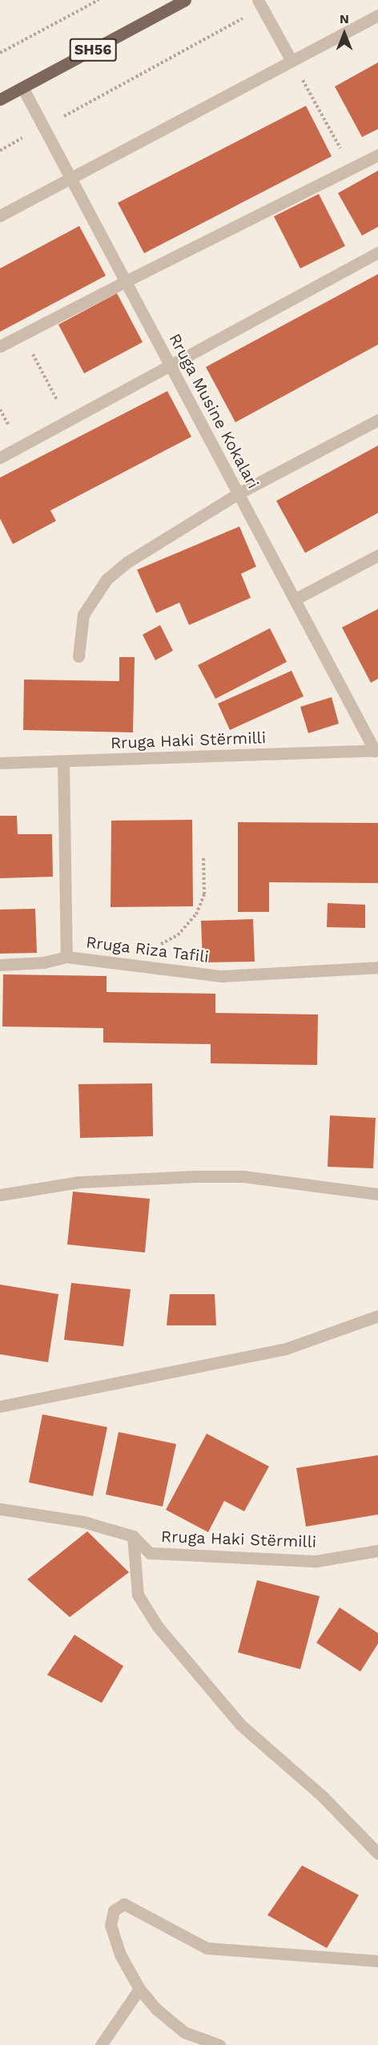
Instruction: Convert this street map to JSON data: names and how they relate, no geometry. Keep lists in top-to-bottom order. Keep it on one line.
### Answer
{"streets":{"main road":["SH56"],"street":["Rruga Musine Kokalari","Rruga Haki Stërmilli","Rruga Riza Tafili"]},"crossings":[["SH56","Rruga Musine Kokalari"],["Rruga Musine Kokalari","Rruga Haki Stërmilli"]],"north":"top"}
